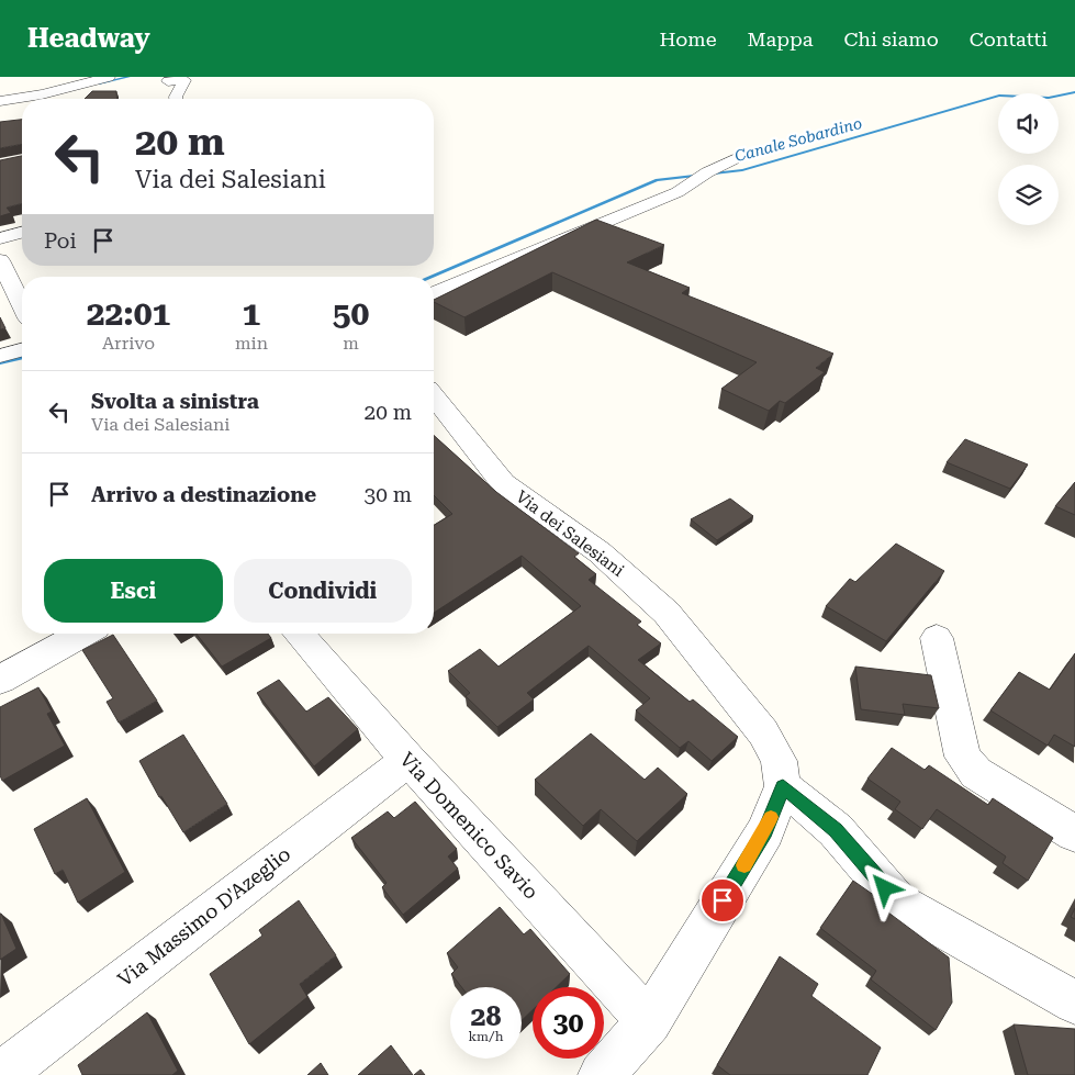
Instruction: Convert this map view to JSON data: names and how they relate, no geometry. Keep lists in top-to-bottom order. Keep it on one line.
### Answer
{"streets":{"street":["Via dei Salesiani","Via Domenico Savio","Via Massimo D'Azeglio"]},"crossings":[["Via Domenico Savio","Via Massimo D'Azeglio"]],"water":["Canale Sobardino"],"page":{"header":"Headway","nav":["Home","Mappa","Chi siamo","Contatti"],"turn":["20 m","Via dei Salesiani"],"then":"Poi","eta":["22:01","Arrivo","1","min","50","m"],"list":[{"name":"Svolta a sinistra","note":"Via dei Salesiani","value":"20 m"},{"name":"Arrivo a destinazione","value":"30 m"}],"buttons":["Esci","Condividi"],"speed":"28 km/h","limit":"30"}}
